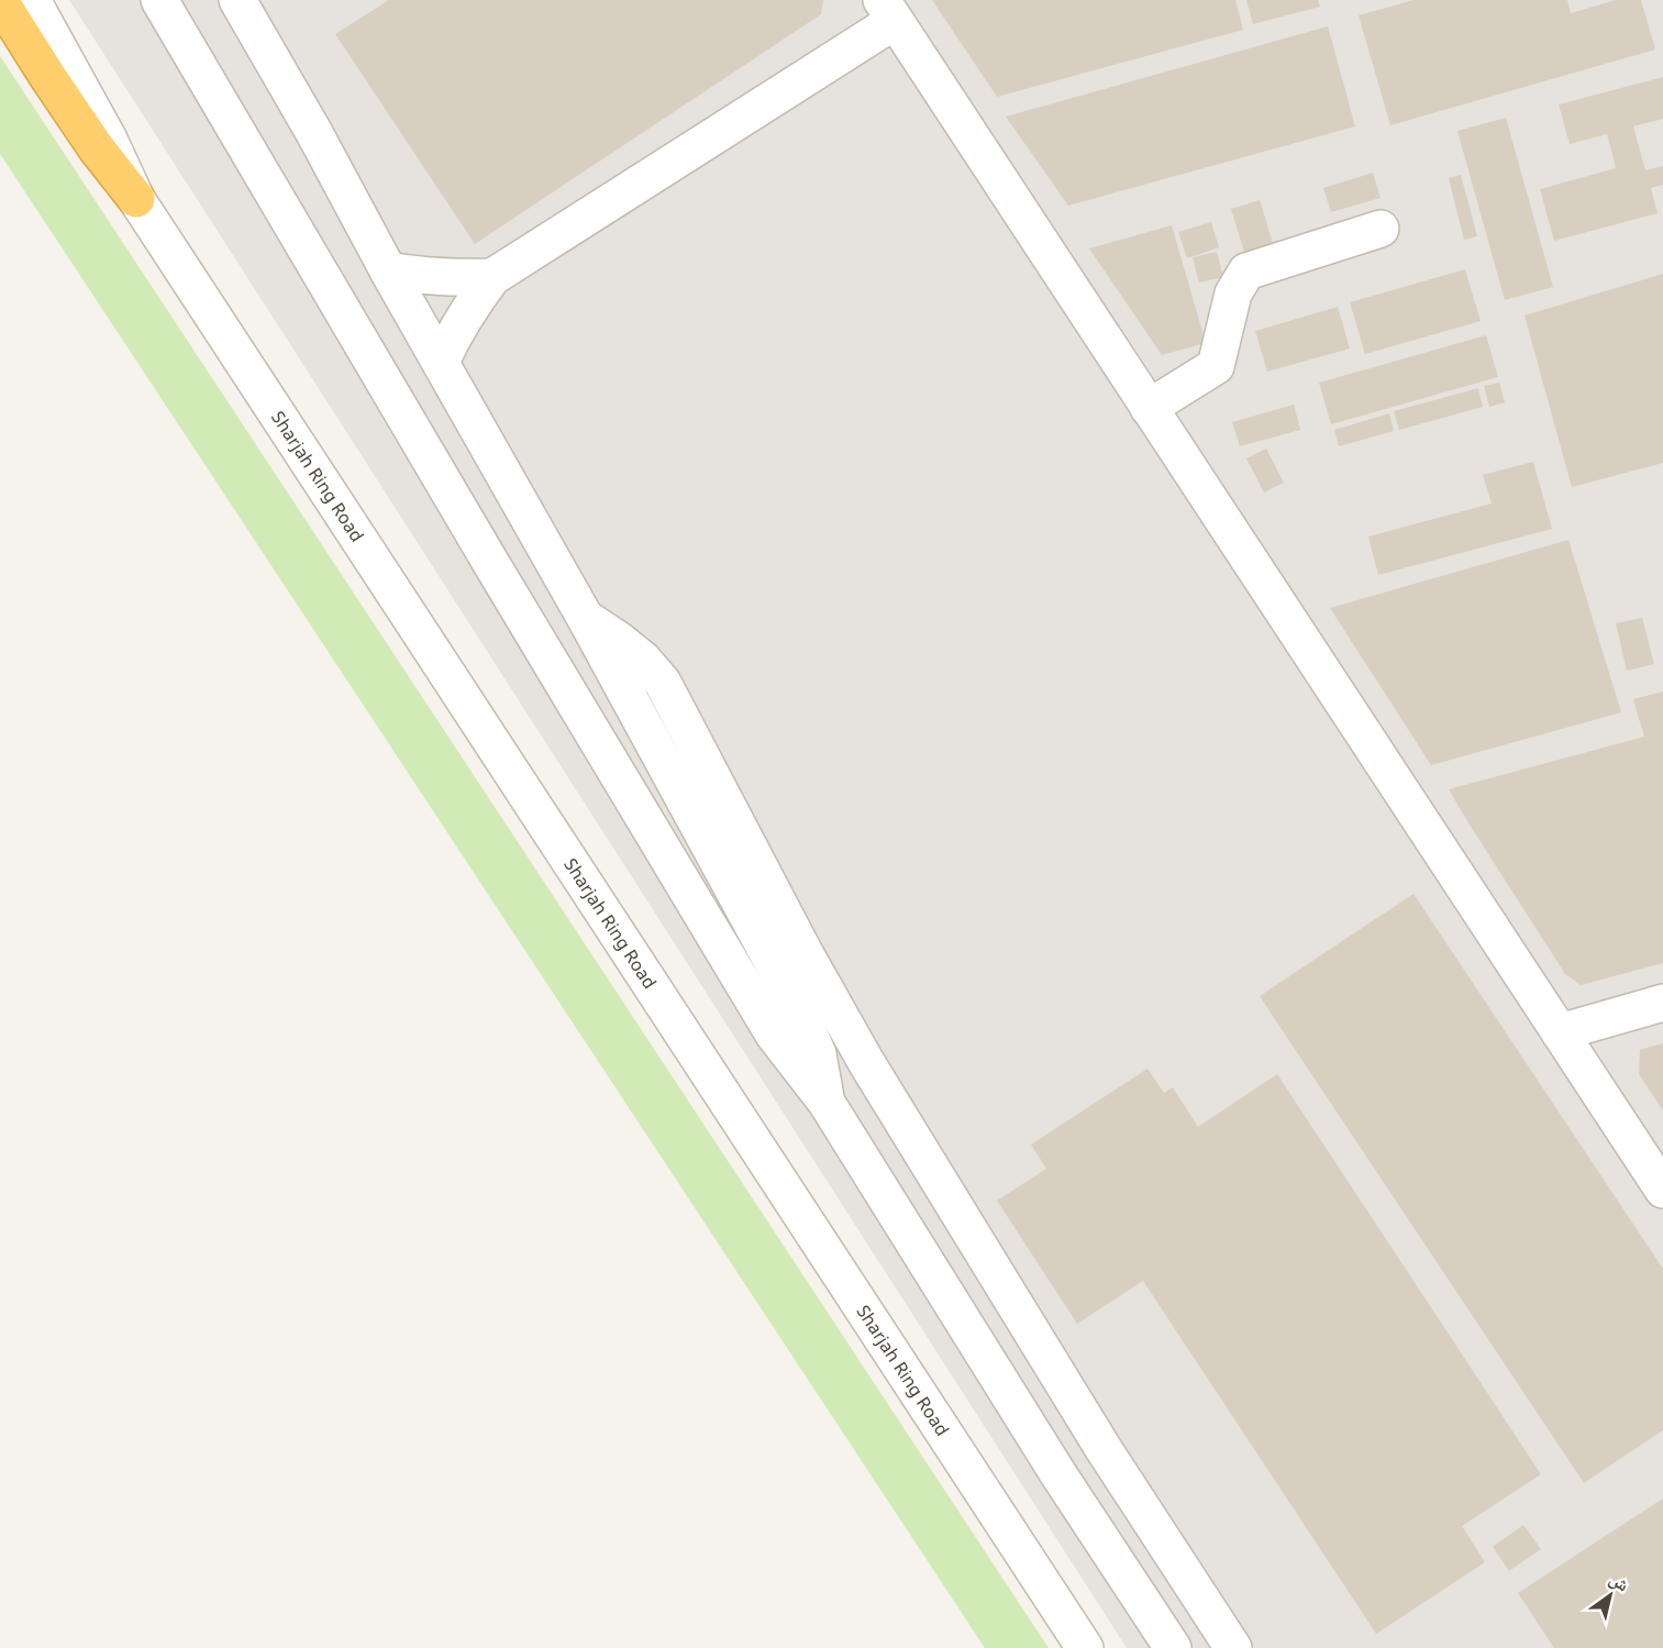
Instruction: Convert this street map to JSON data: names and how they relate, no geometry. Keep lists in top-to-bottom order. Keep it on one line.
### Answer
{"streets":{"street":["Sharjah Ring Road"]},"north":"top right"}
